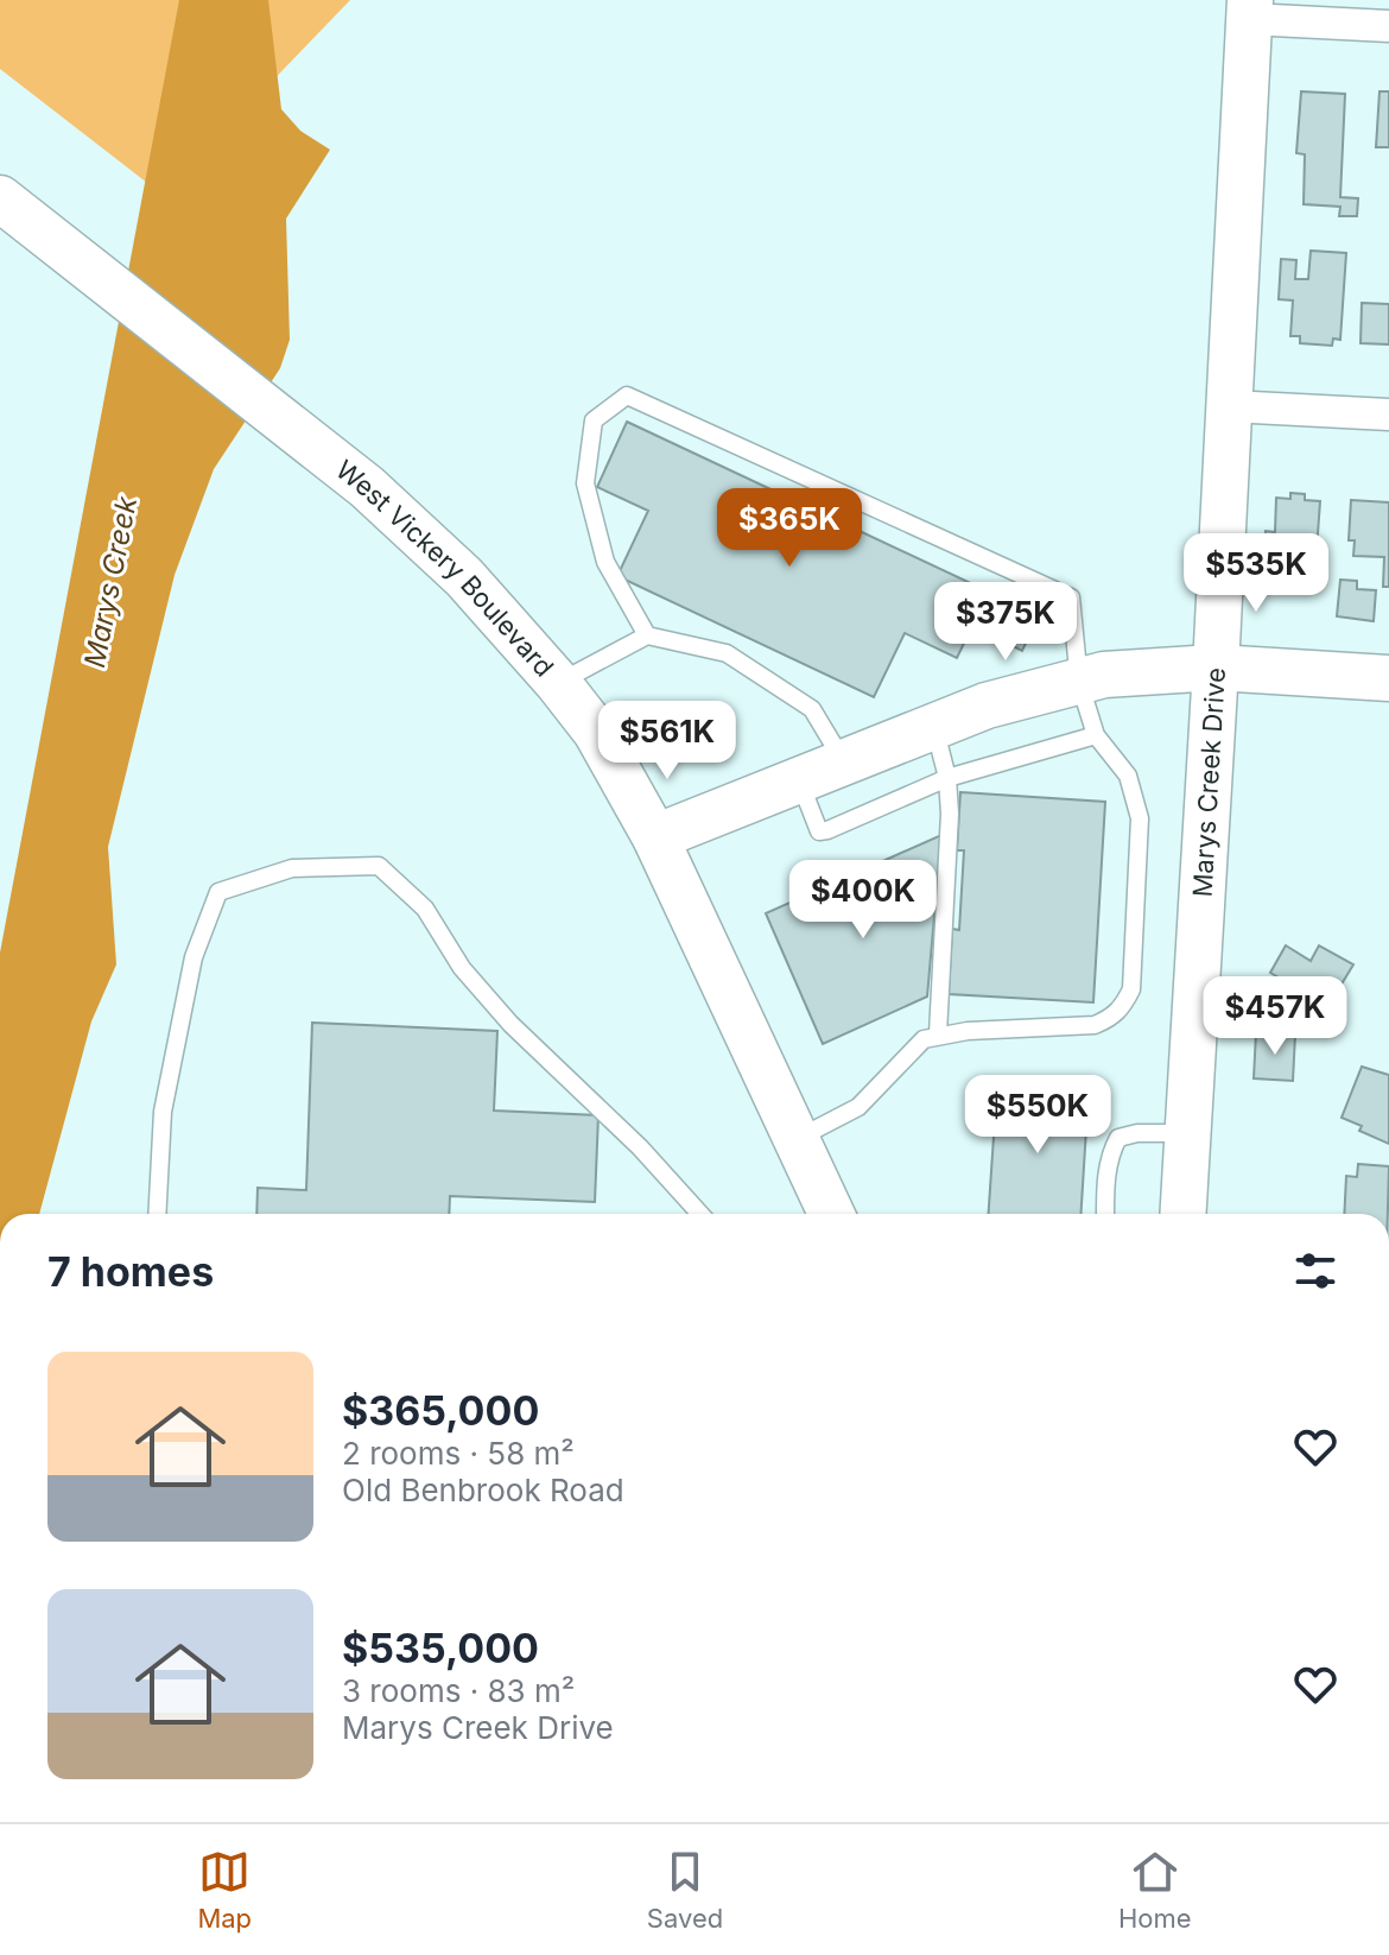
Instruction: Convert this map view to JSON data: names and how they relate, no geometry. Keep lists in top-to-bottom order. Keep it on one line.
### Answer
{"streets":{"street":["West Vickery Boulevard","Marys Creek Drive"]},"water":["Marys Creek"],"page":{"price":["$365K","$535K","$375K","$561K","$400K","$457K","$550K"],"heading":"7 homes","list":[{"name":"$365,000","note":"2 rooms · 58 m² · Old Benbrook Road"},{"name":"$535,000","note":"3 rooms · 83 m² · Marys Creek Drive"}],"tabs":["Map","Saved","Home"]}}
